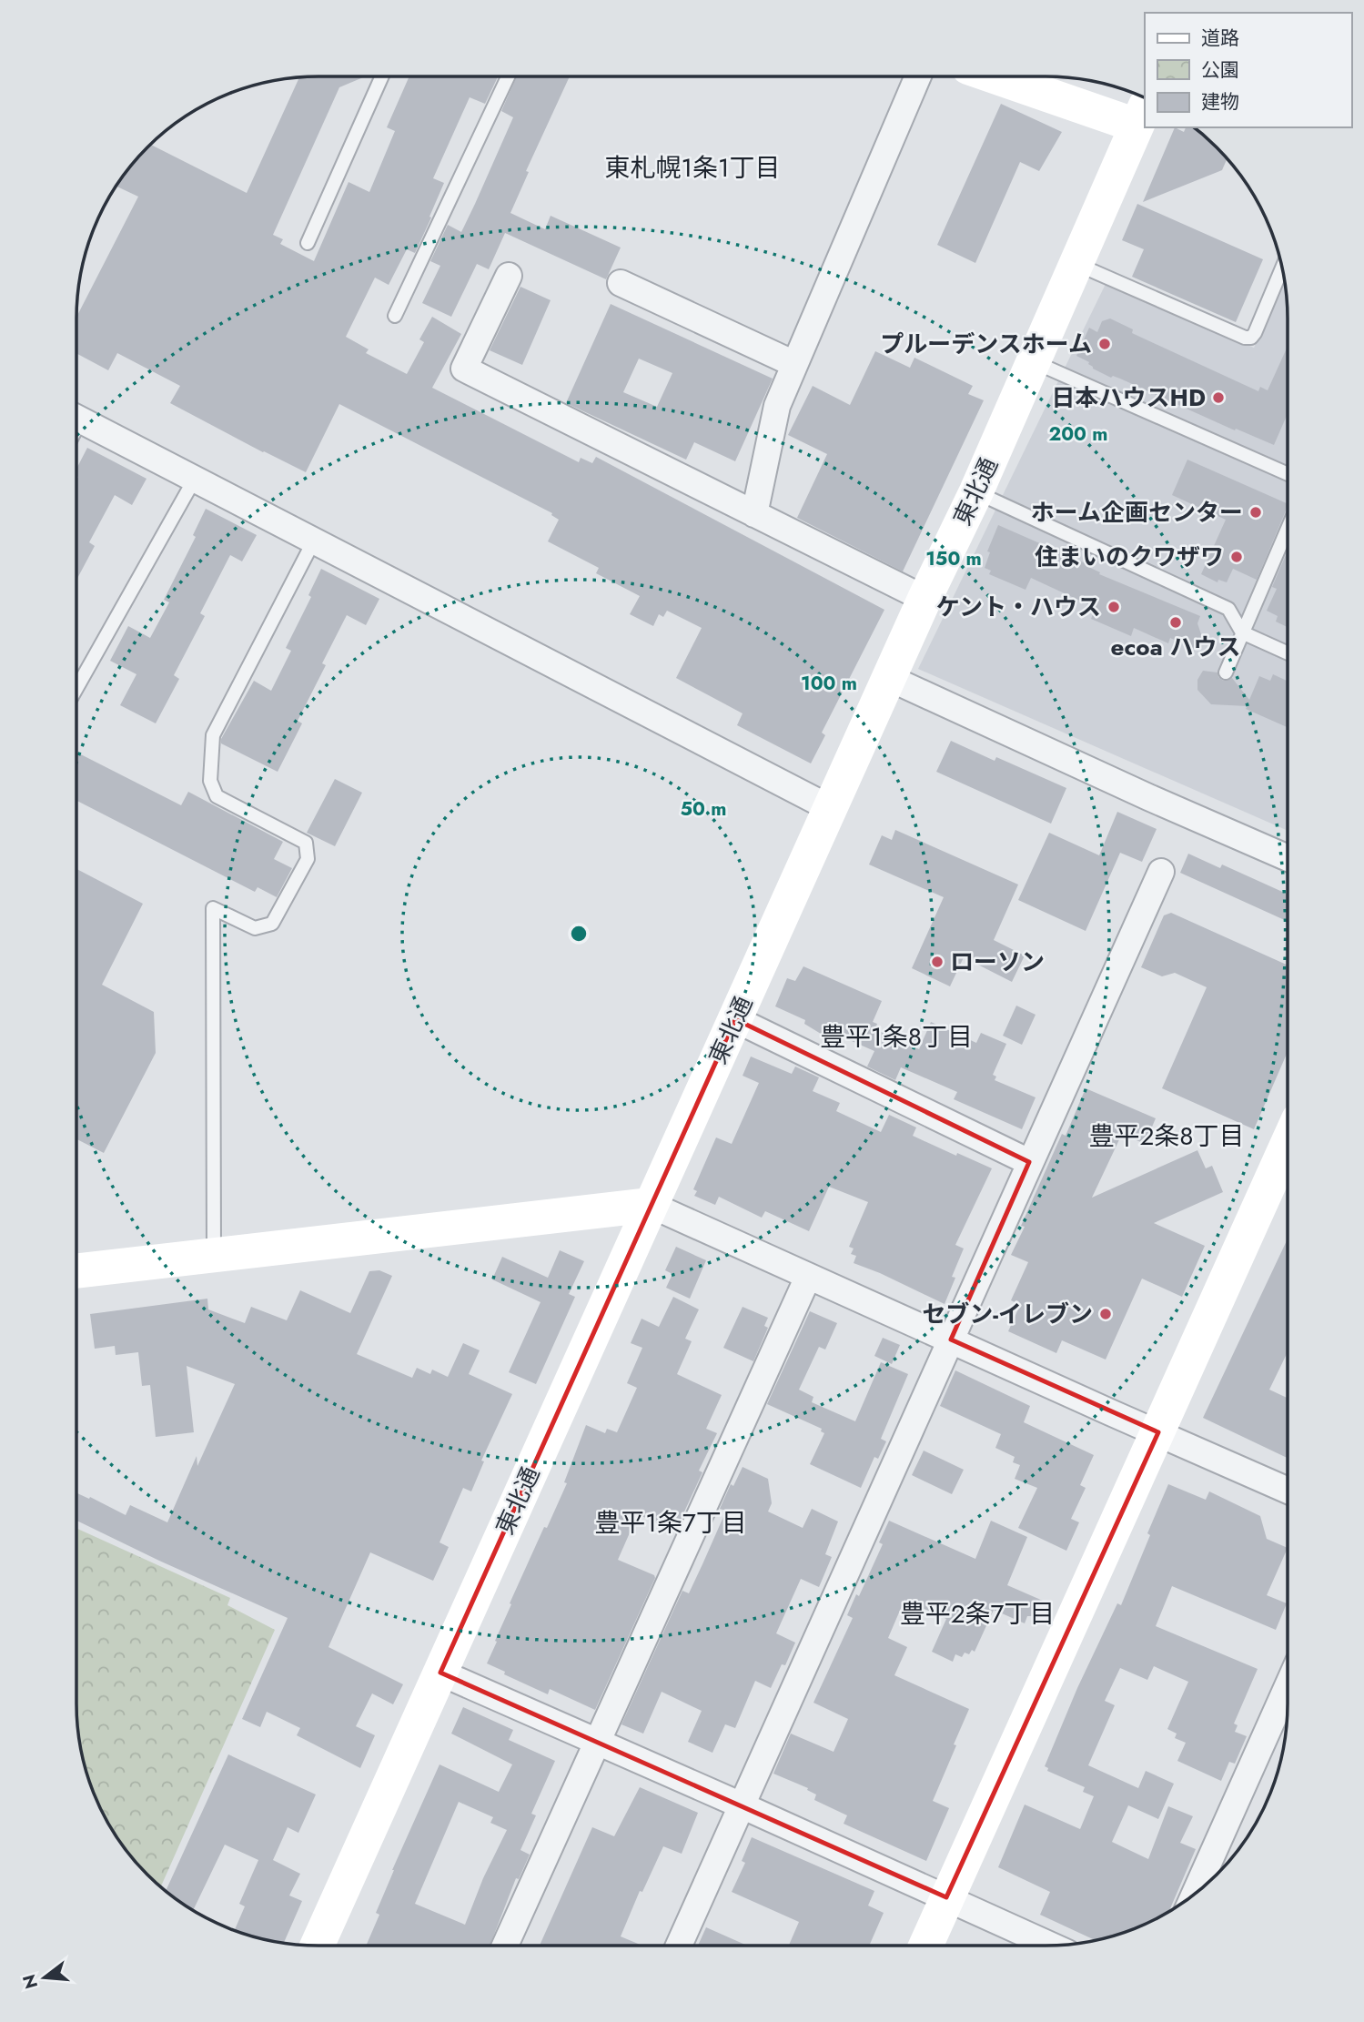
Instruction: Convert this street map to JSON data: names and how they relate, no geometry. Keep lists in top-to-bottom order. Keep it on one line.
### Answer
{"streets":{"street":["東北通"]},"districts":["東札幌1条1丁目","豊平1条8丁目","豊平2条8丁目","豊平1条7丁目","豊平2条7丁目"],"places":["プルーデンスホーム","日本ハウスHD","ホーム企画センター","住まいのクワザワ","ケント・ハウス","ecoa ハウス","ローソン","セブン-イレブン"],"legend":["道路","公園","建物"],"north":"left","rings":["200 m","150 m","100 m","50 m"]}
